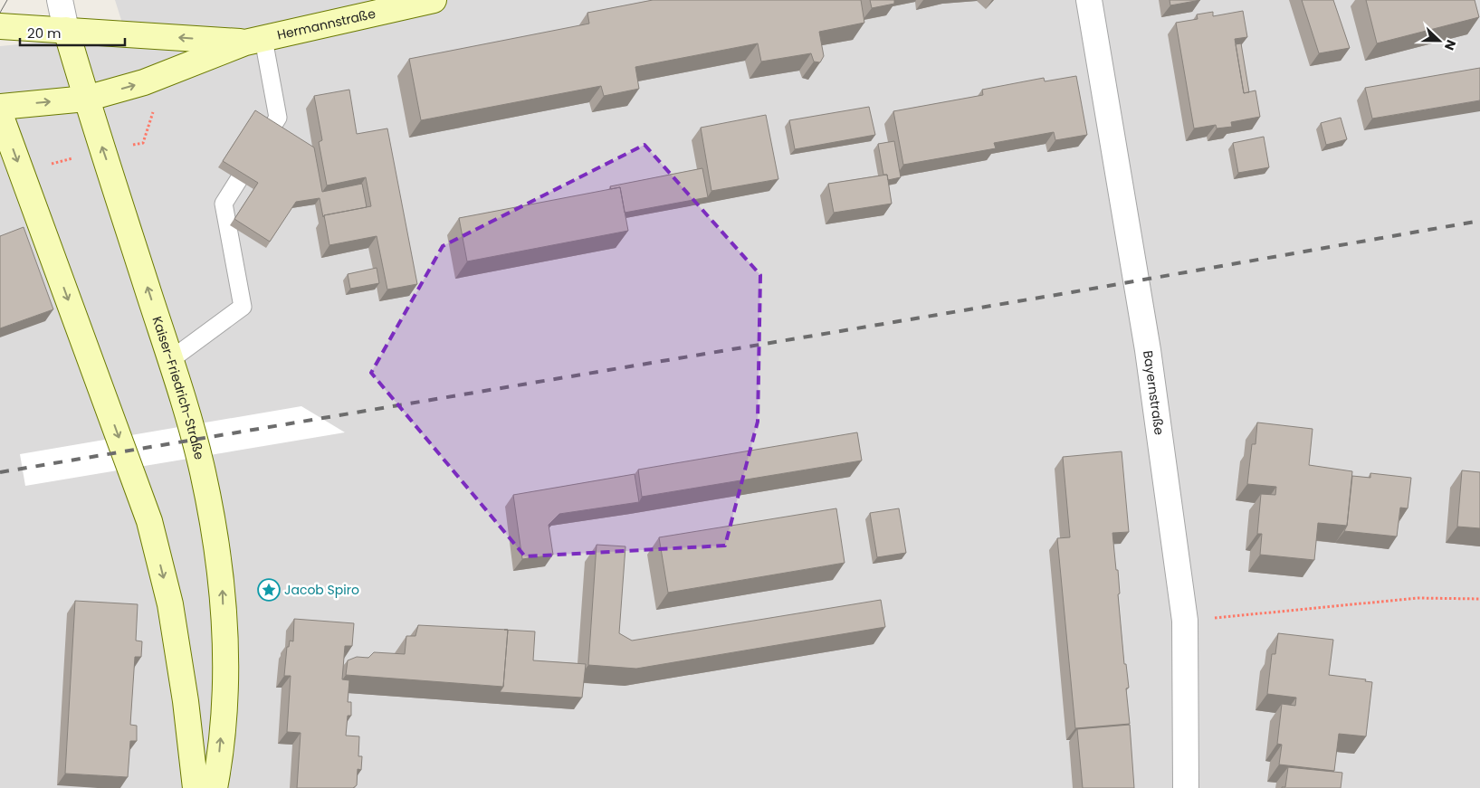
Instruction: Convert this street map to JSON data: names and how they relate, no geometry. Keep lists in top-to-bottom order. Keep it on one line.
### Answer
{"streets":{"main road":["Hermannstraße","Kaiser-Friedrich-Straße"],"street":["Bayernstraße"]},"crossings":[["Hermannstraße","Kaiser-Friedrich-Straße"]],"one_way":["Kaiser-Friedrich-Straße"],"places":{"place":["Jacob Spiro"]},"scale_bar":"20 m","north":"right"}
